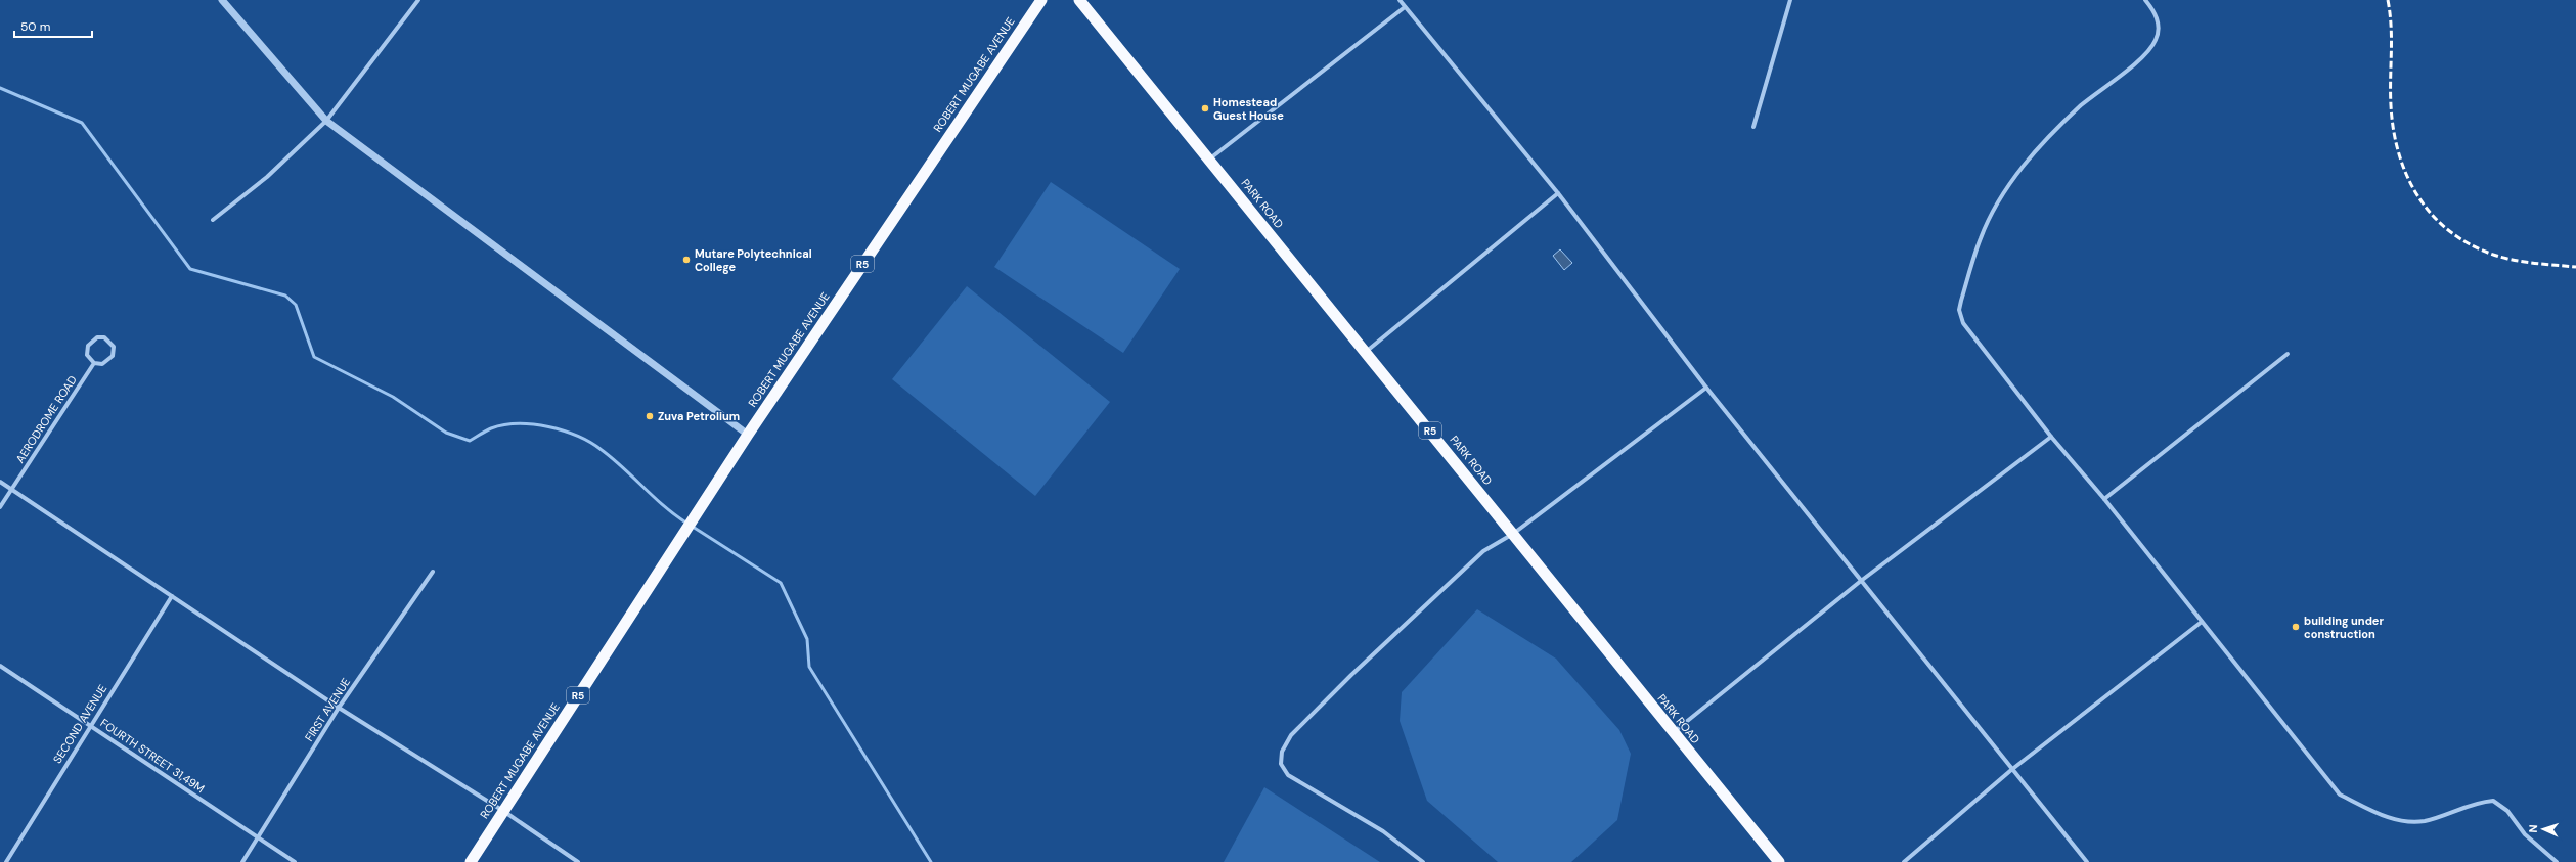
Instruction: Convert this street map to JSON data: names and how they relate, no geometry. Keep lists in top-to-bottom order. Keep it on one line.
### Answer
{"streets":{"highway":["ROBERT MUGABE AVENUE","PARK ROAD","R5"],"street":["AERODROME ROAD","FIRST AVENUE","SECOND AVENUE","FOURTH STREET 31,49M"]},"crossings":[["FIRST AVENUE","FOURTH STREET 31,49M"],["SECOND AVENUE","FOURTH STREET 31,49M"]],"places":["Homestead Guest House","Mutare Polytechnical College","Zuva Petrolium","building under construction"],"scale_bar":"50 m","north":"left"}
